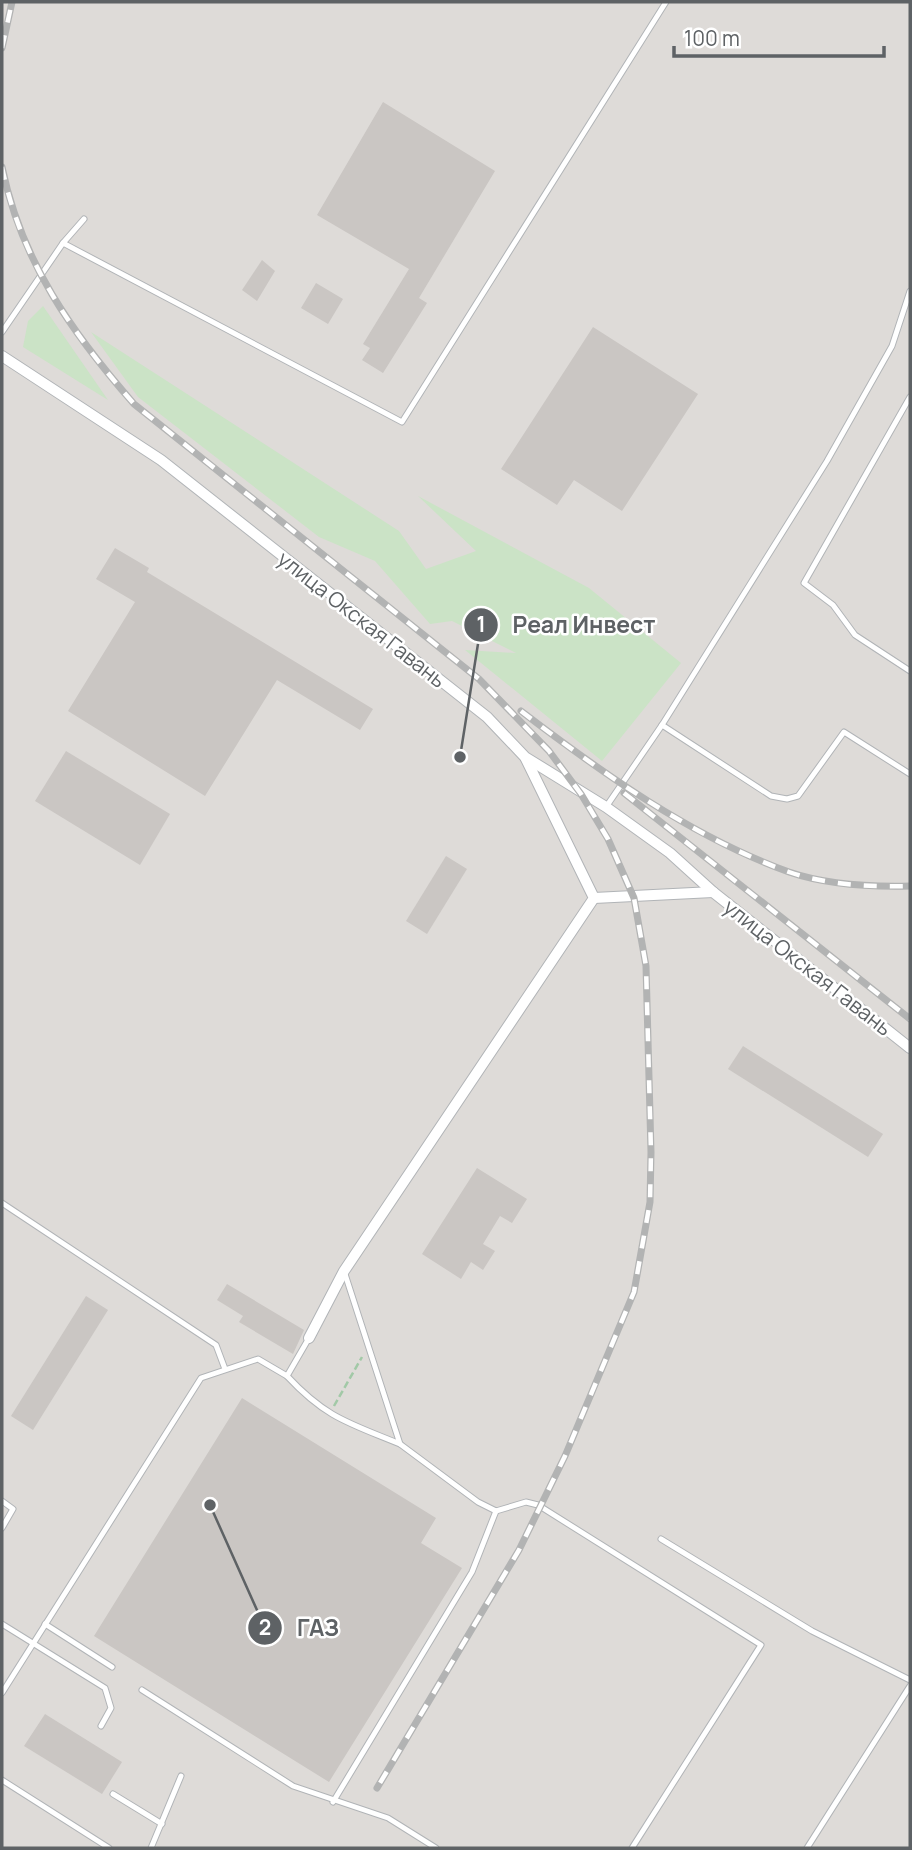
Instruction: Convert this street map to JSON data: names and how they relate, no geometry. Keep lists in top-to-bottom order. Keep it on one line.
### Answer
{"streets":{"street":["улица Окская Гавань"]},"places":["Реал Инвест","ГАЗ"],"scale_bar":"100 m"}
